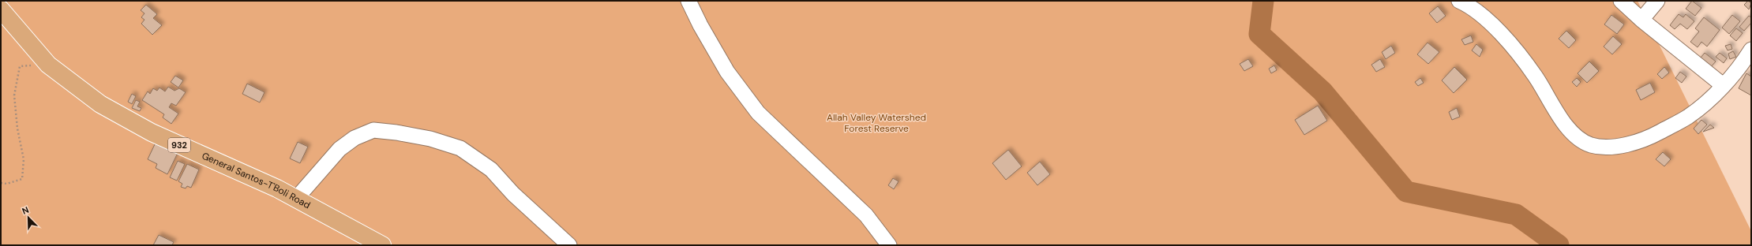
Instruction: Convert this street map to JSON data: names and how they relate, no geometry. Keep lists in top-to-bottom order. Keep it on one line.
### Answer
{"streets":{"main road":["932","General Santos-T'Boli Road"]},"parks":["Allah Valley Watershed Forest Reserve"],"north":"top left"}
